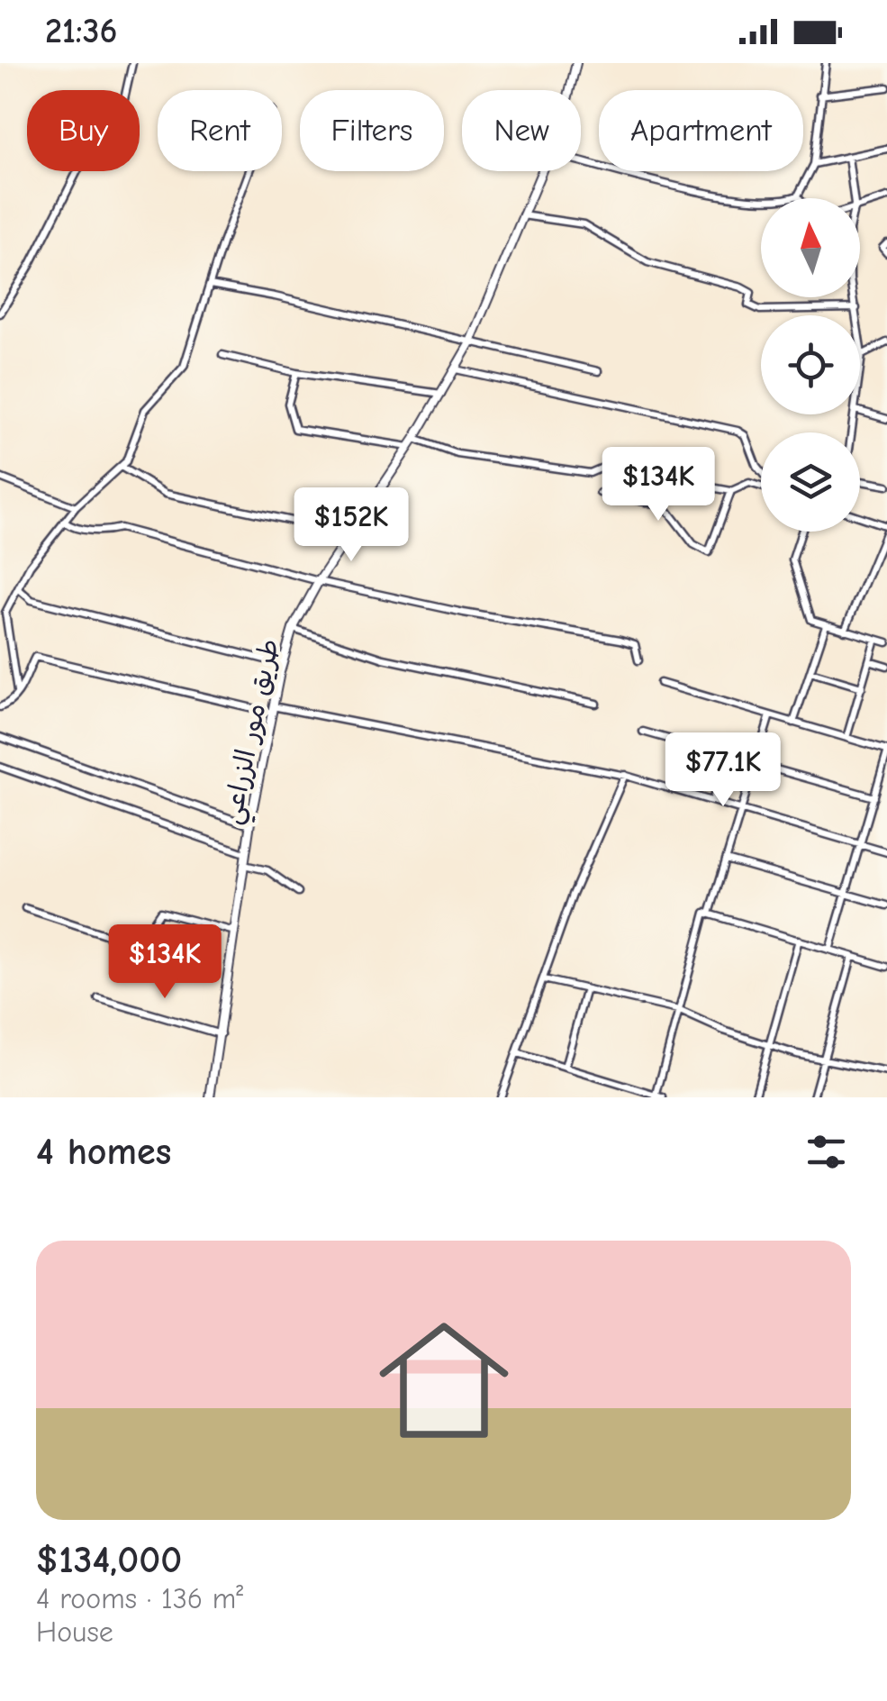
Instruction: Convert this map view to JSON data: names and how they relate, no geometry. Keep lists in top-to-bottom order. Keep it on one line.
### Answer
{"streets":{"street":["طريق مور الزراعي"]},"north":"top","page":{"status":"21:36","chip":["Buy","Rent","Filters","New","Apartment"],"price":["$134K","$152K","$77.1K","$134K"],"heading":"4 homes","list":[{"name":"$134,000","note":"4 rooms · 136 m² · House"}]}}
